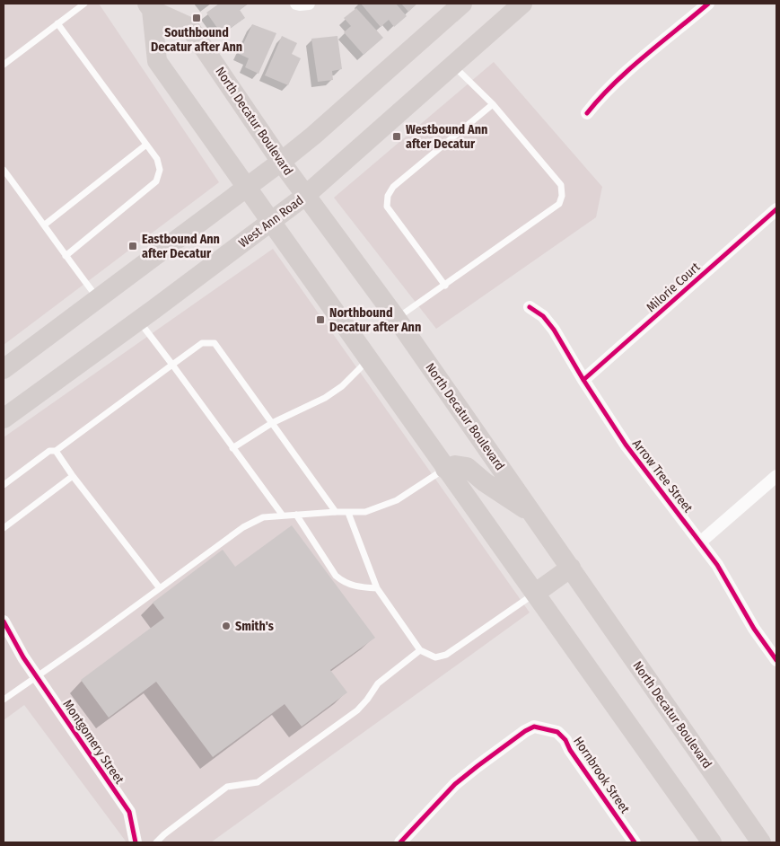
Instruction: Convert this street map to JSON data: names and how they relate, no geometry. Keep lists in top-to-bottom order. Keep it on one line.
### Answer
{"streets":{"main road":["North Decatur Boulevard","West Ann Road"],"street":["Milorie Court","Arrow Tree Street","Montgomery Street","Hornbrook Street"]},"crossings":[["North Decatur Boulevard","West Ann Road"],["Milorie Court","Arrow Tree Street"]],"places":{"transit":["Southbound Decatur after Ann","Westbound Ann after Decatur","Eastbound Ann after Decatur","Northbound Decatur after Ann"],"other":["Smith's"]}}
